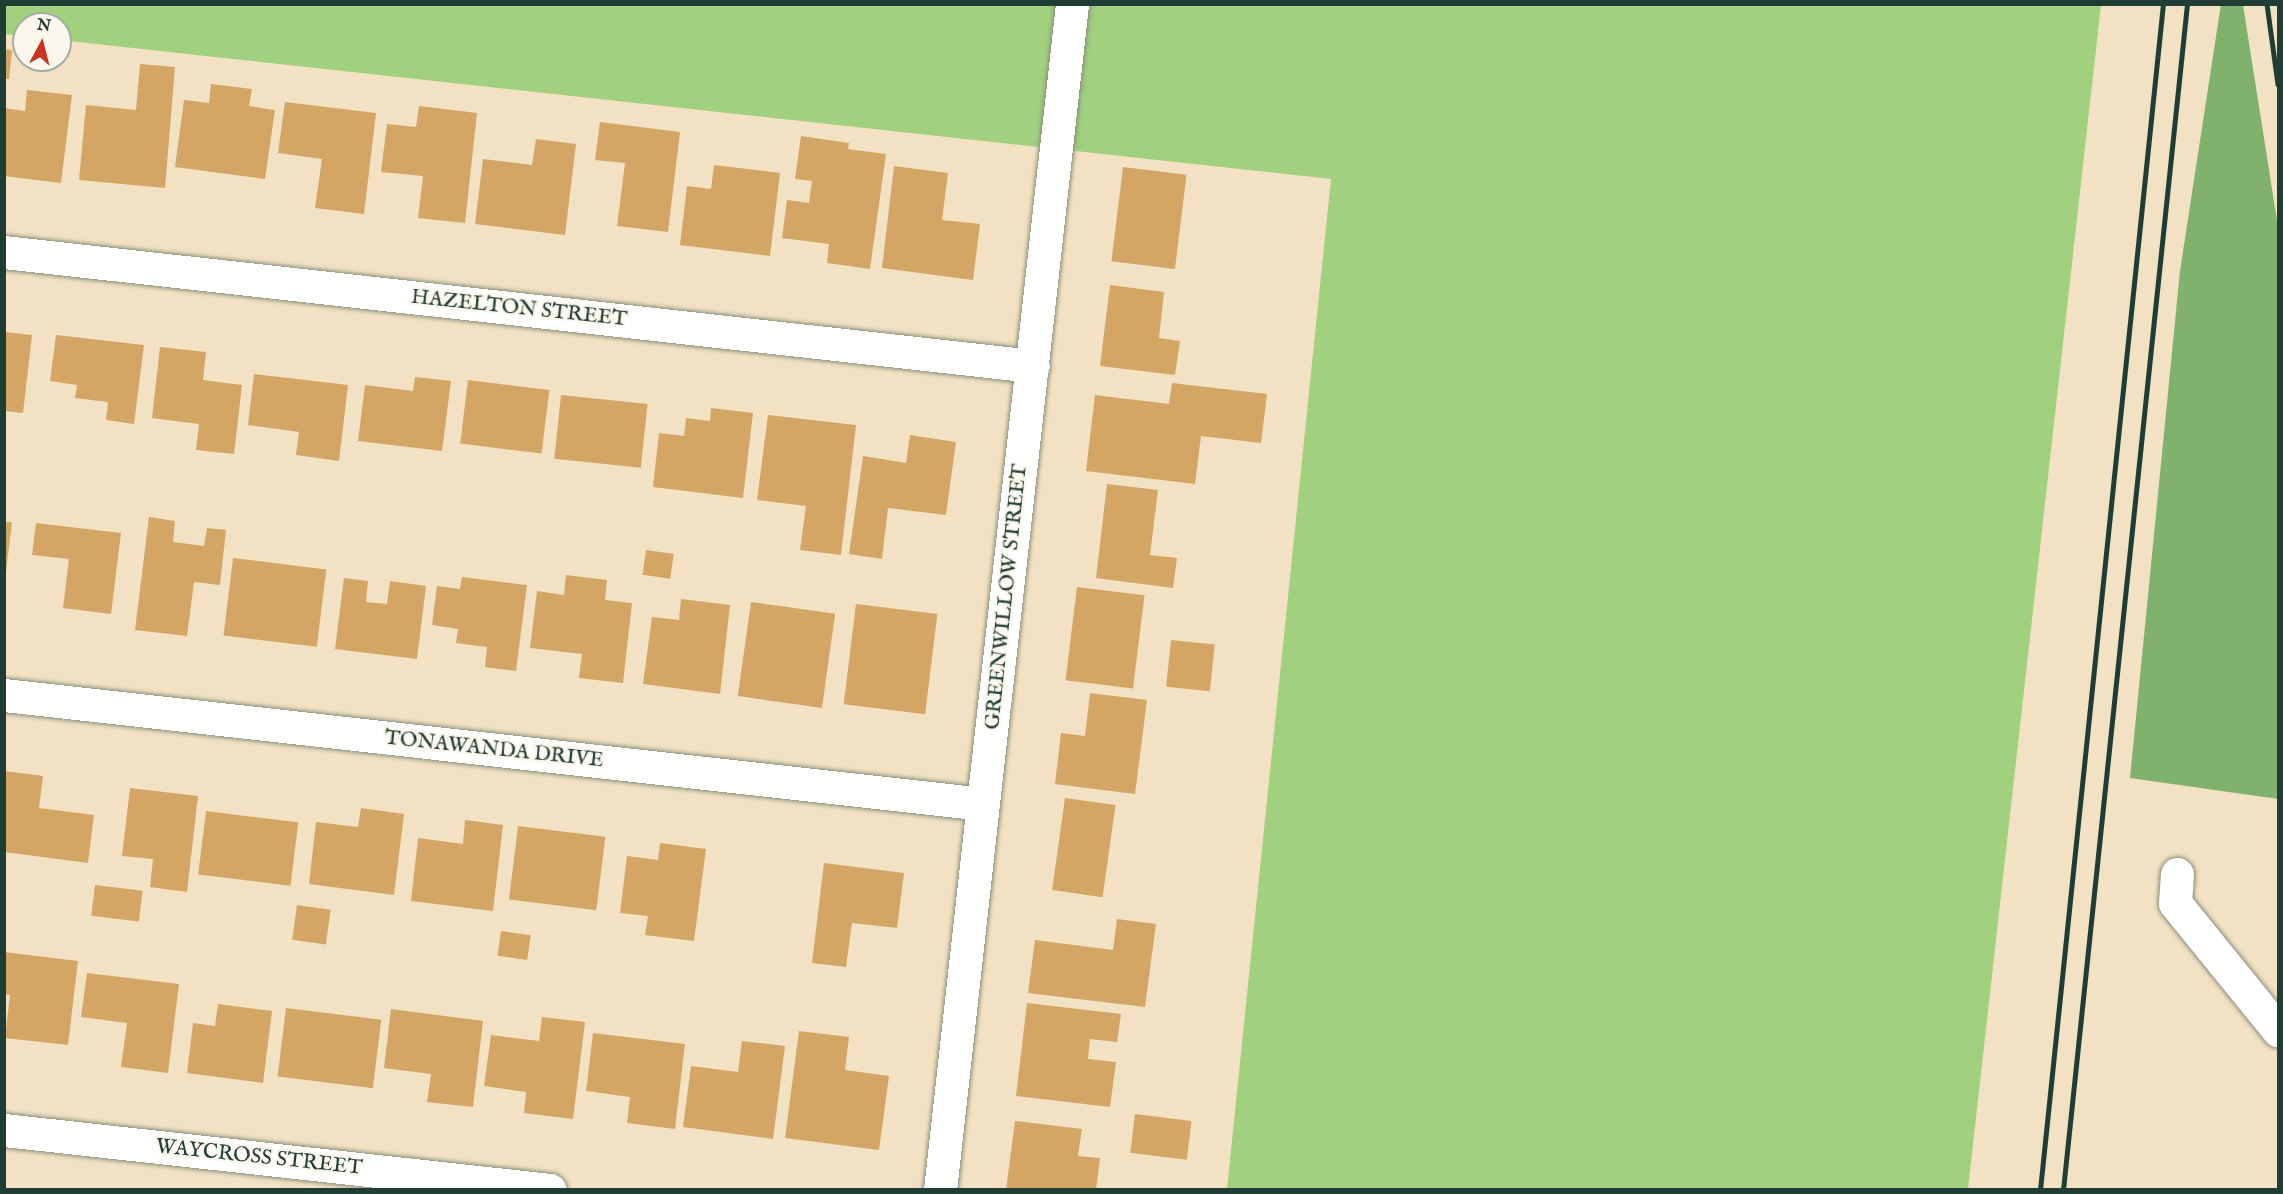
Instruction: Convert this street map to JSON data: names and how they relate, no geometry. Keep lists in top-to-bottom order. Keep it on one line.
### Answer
{"streets":{"street":["HAZELTON STREET","GREENWILLOW STREET","TONAWANDA DRIVE","WAYCROSS STREET"]},"crossings":[["HAZELTON STREET","GREENWILLOW STREET"],["GREENWILLOW STREET","TONAWANDA DRIVE"]],"north":"top"}
